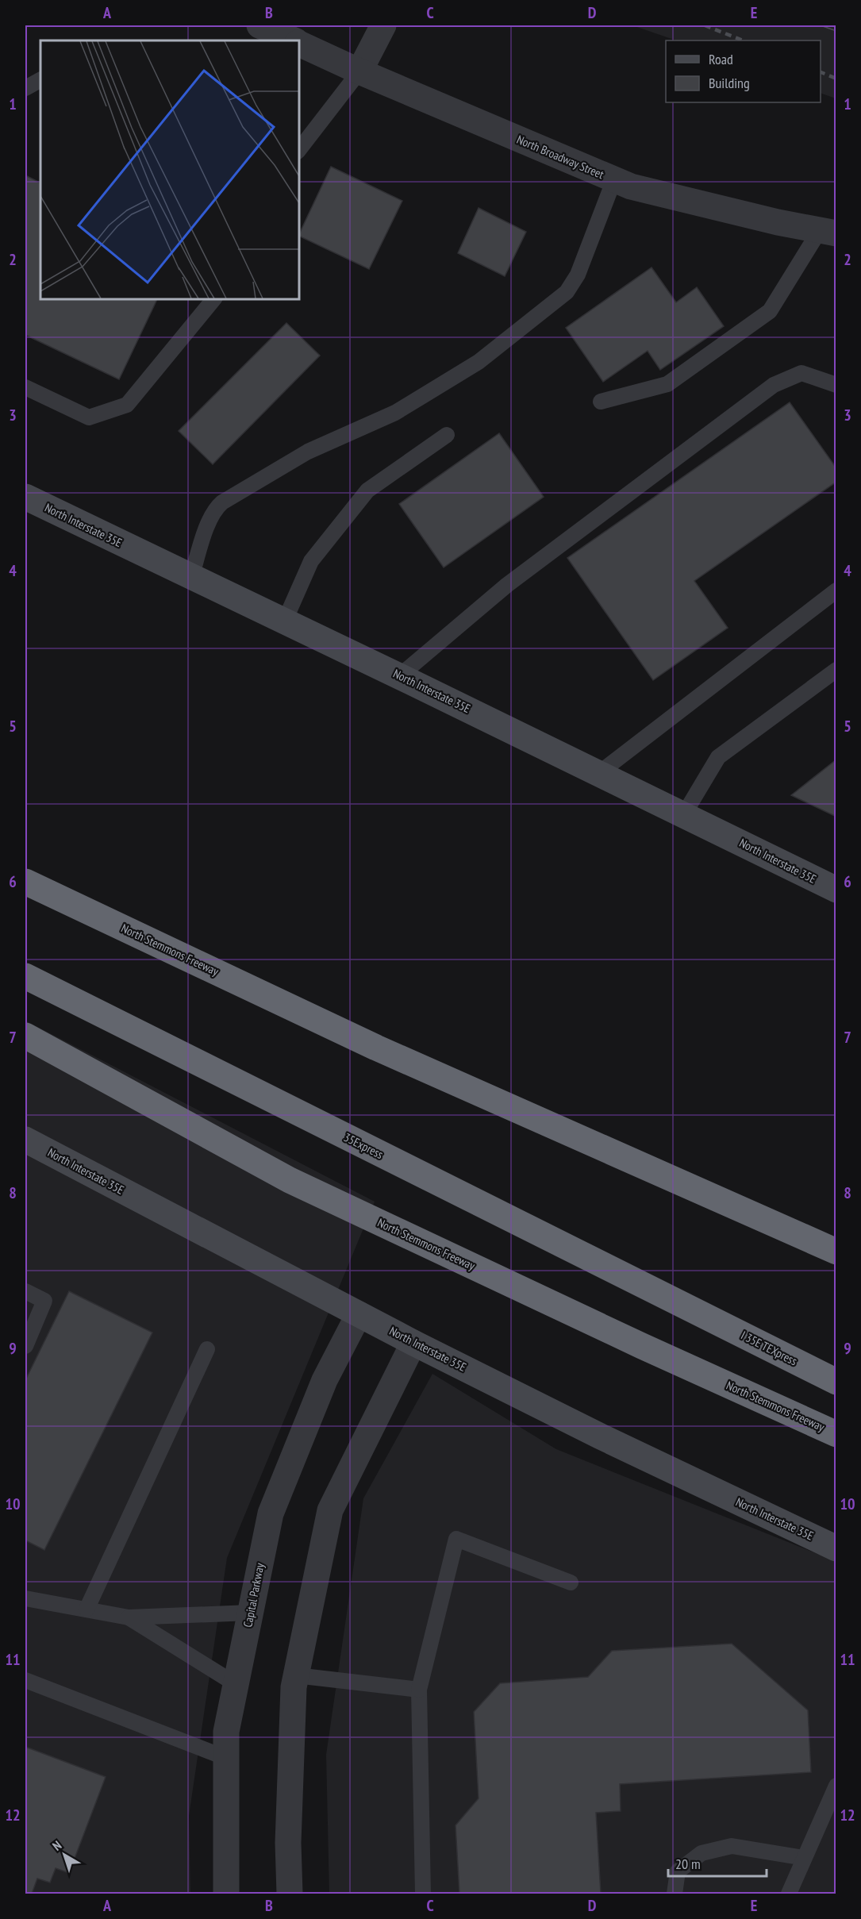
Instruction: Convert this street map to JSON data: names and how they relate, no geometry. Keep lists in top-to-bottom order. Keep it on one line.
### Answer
{"streets":{"highway":["North Stemmons Freeway","35Express","I 35E TEXpress"],"main road":["North Interstate 35E"],"street":["North Broadway Street","Capital Parkway"]},"crossings":[["North Interstate 35E","Capital Parkway"],["35Express","I 35E TEXpress"]],"legend":["Road","Building"],"scale_bar":"20 m","north":"top left","grid":{"columns":["A","B","C","D","E"],"rows":["1","2","3","4","5","6","7","8","9","10","11","12"]}}
